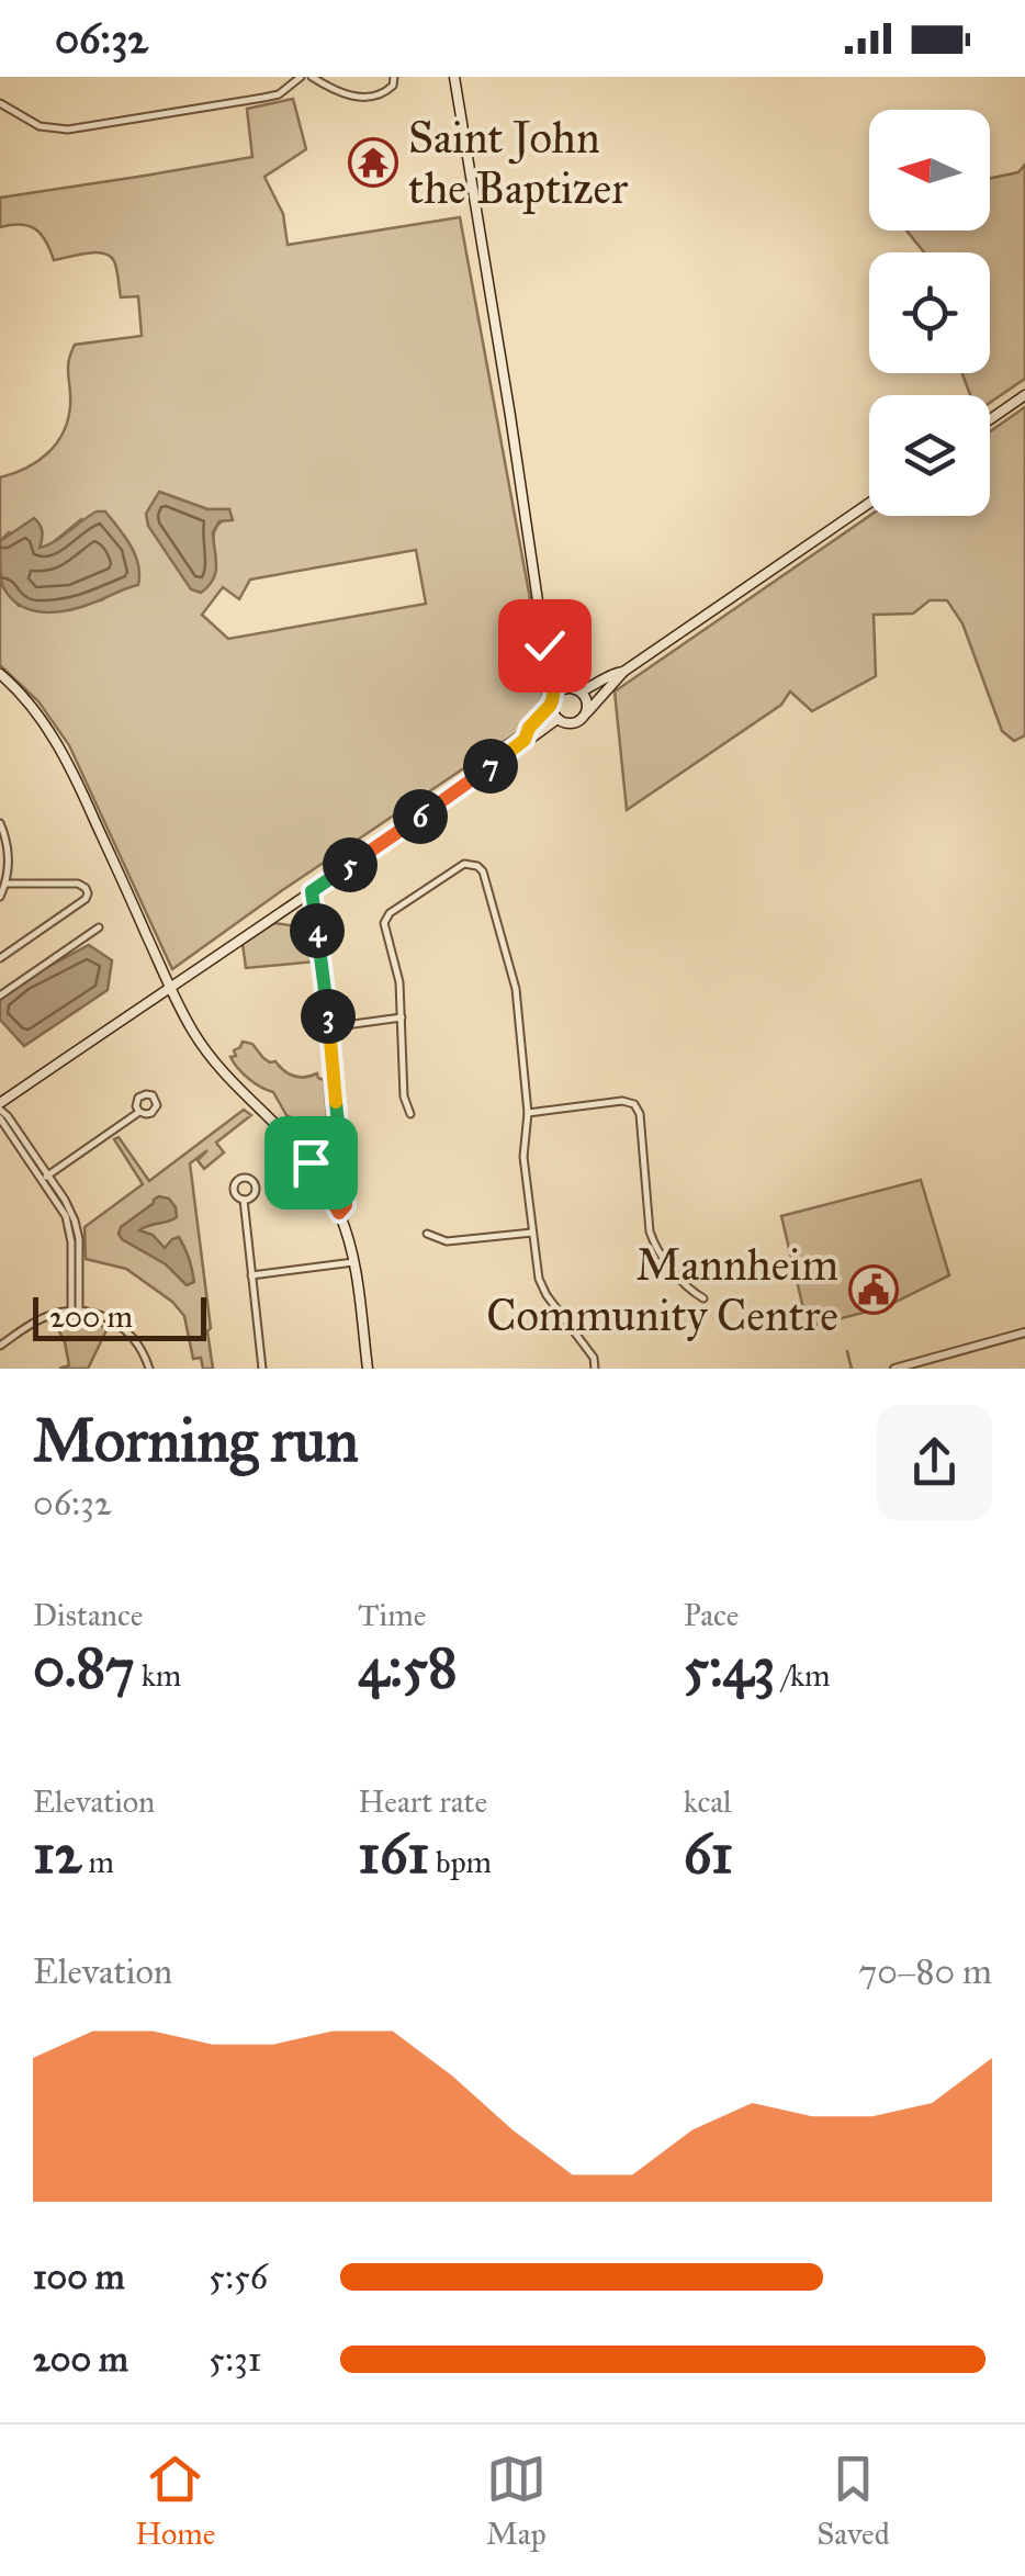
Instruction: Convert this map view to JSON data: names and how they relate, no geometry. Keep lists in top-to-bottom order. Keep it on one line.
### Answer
{"places":{"temple":["Saint John the Baptizer"],"public building":["Mannheim Community Centre"]},"scale_bar":"200 m","north":"left","page":{"status":"06:32","pins":["7","6","5","4","3"],"scale":"200 m","heading":["Morning run","06:32"],"stats":[["Distance","0.87 km"],["Time","4:58"],["Pace","5:43 /km"],["Elevation","12 m"],["Heart rate","161 bpm"],["kcal","61"]],"chart":["Elevation","70–80 m"],"list":[{"name":"100 m","note":"5:56"},{"name":"200 m","note":"5:31"}],"tabs":["Home","Map","Saved"]}}
